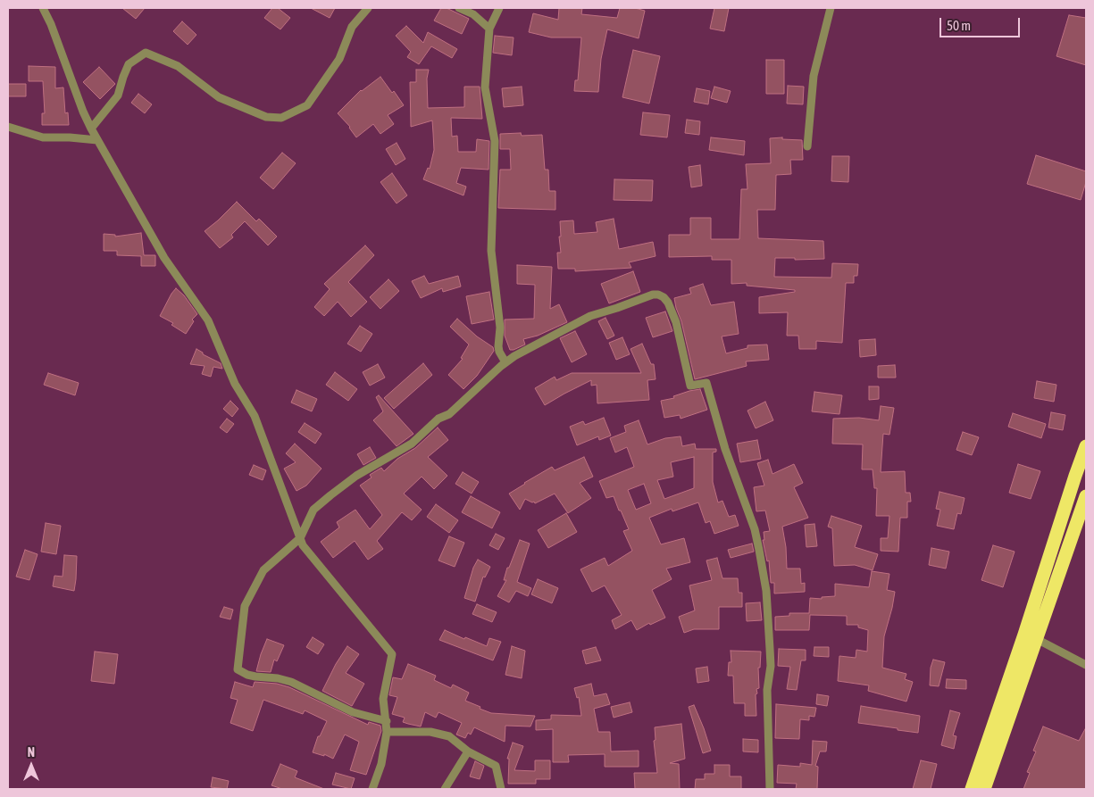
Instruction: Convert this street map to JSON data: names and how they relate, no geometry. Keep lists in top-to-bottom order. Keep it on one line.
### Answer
{"scale_bar":"50 m","north":"top"}
